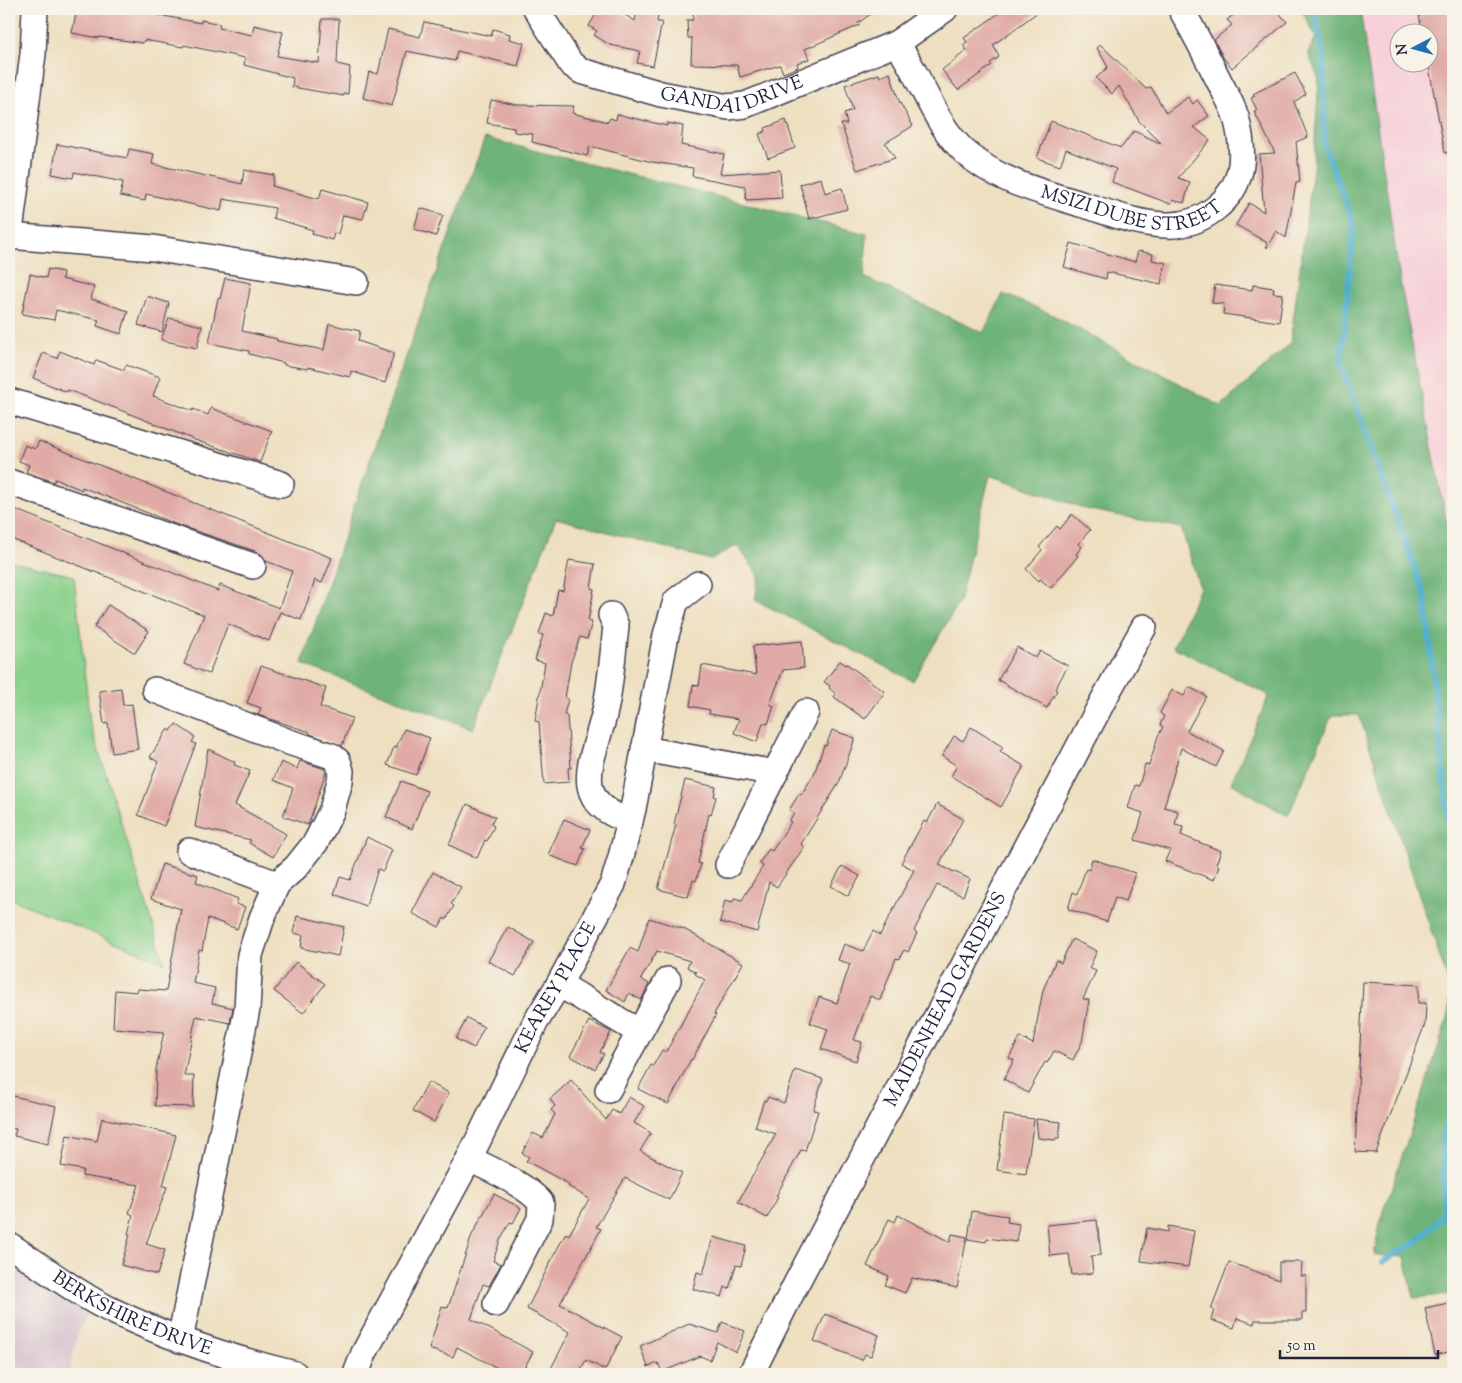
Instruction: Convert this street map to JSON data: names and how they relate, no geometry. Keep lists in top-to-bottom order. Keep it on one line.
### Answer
{"streets":{"street":["GANDAI DRIVE","MSIZI DUBE STREET","KEAREY PLACE","MAIDENHEAD GARDENS","BERKSHIRE DRIVE"]},"crossings":[["GANDAI DRIVE","MSIZI DUBE STREET"]],"scale_bar":"50 m","north":"left"}
